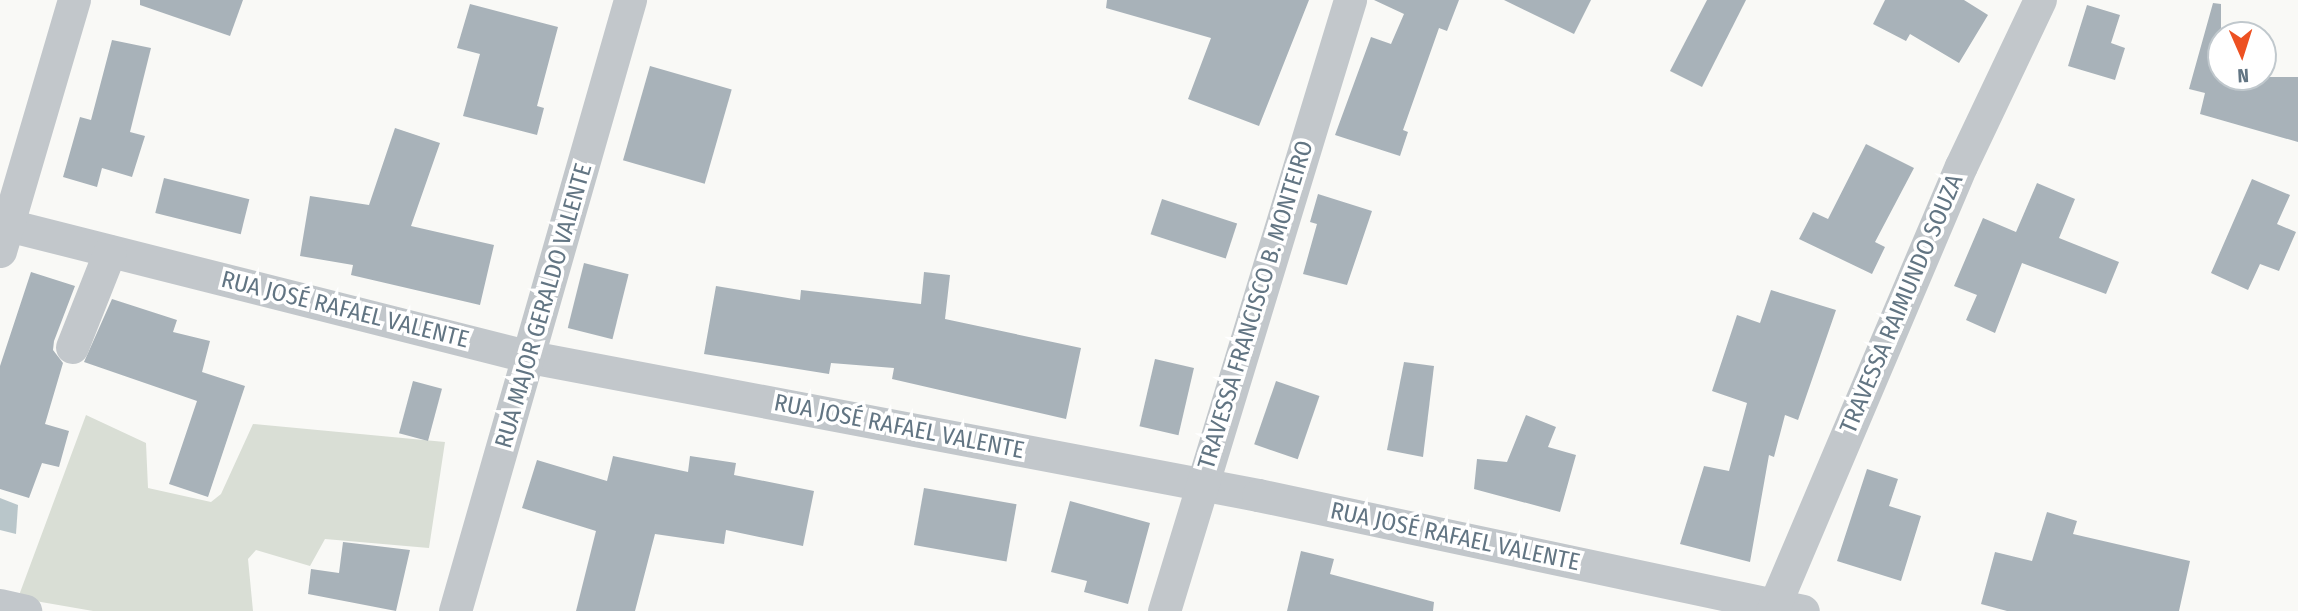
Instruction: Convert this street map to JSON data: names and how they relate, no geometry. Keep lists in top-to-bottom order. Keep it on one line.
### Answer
{"streets":{"street":["TRAVESSA RAIMUNDO SOUZA","TRAVESSA FRANCISCO B. MONTEIRO","RUA MAJOR GERALDO VALENTE","RUA JOSÉ RAFAEL VALENTE"]},"crossings":[["TRAVESSA RAIMUNDO SOUZA","RUA JOSÉ RAFAEL VALENTE"],["TRAVESSA FRANCISCO B. MONTEIRO","RUA JOSÉ RAFAEL VALENTE"],["RUA MAJOR GERALDO VALENTE","RUA JOSÉ RAFAEL VALENTE"]],"north":"bottom"}
